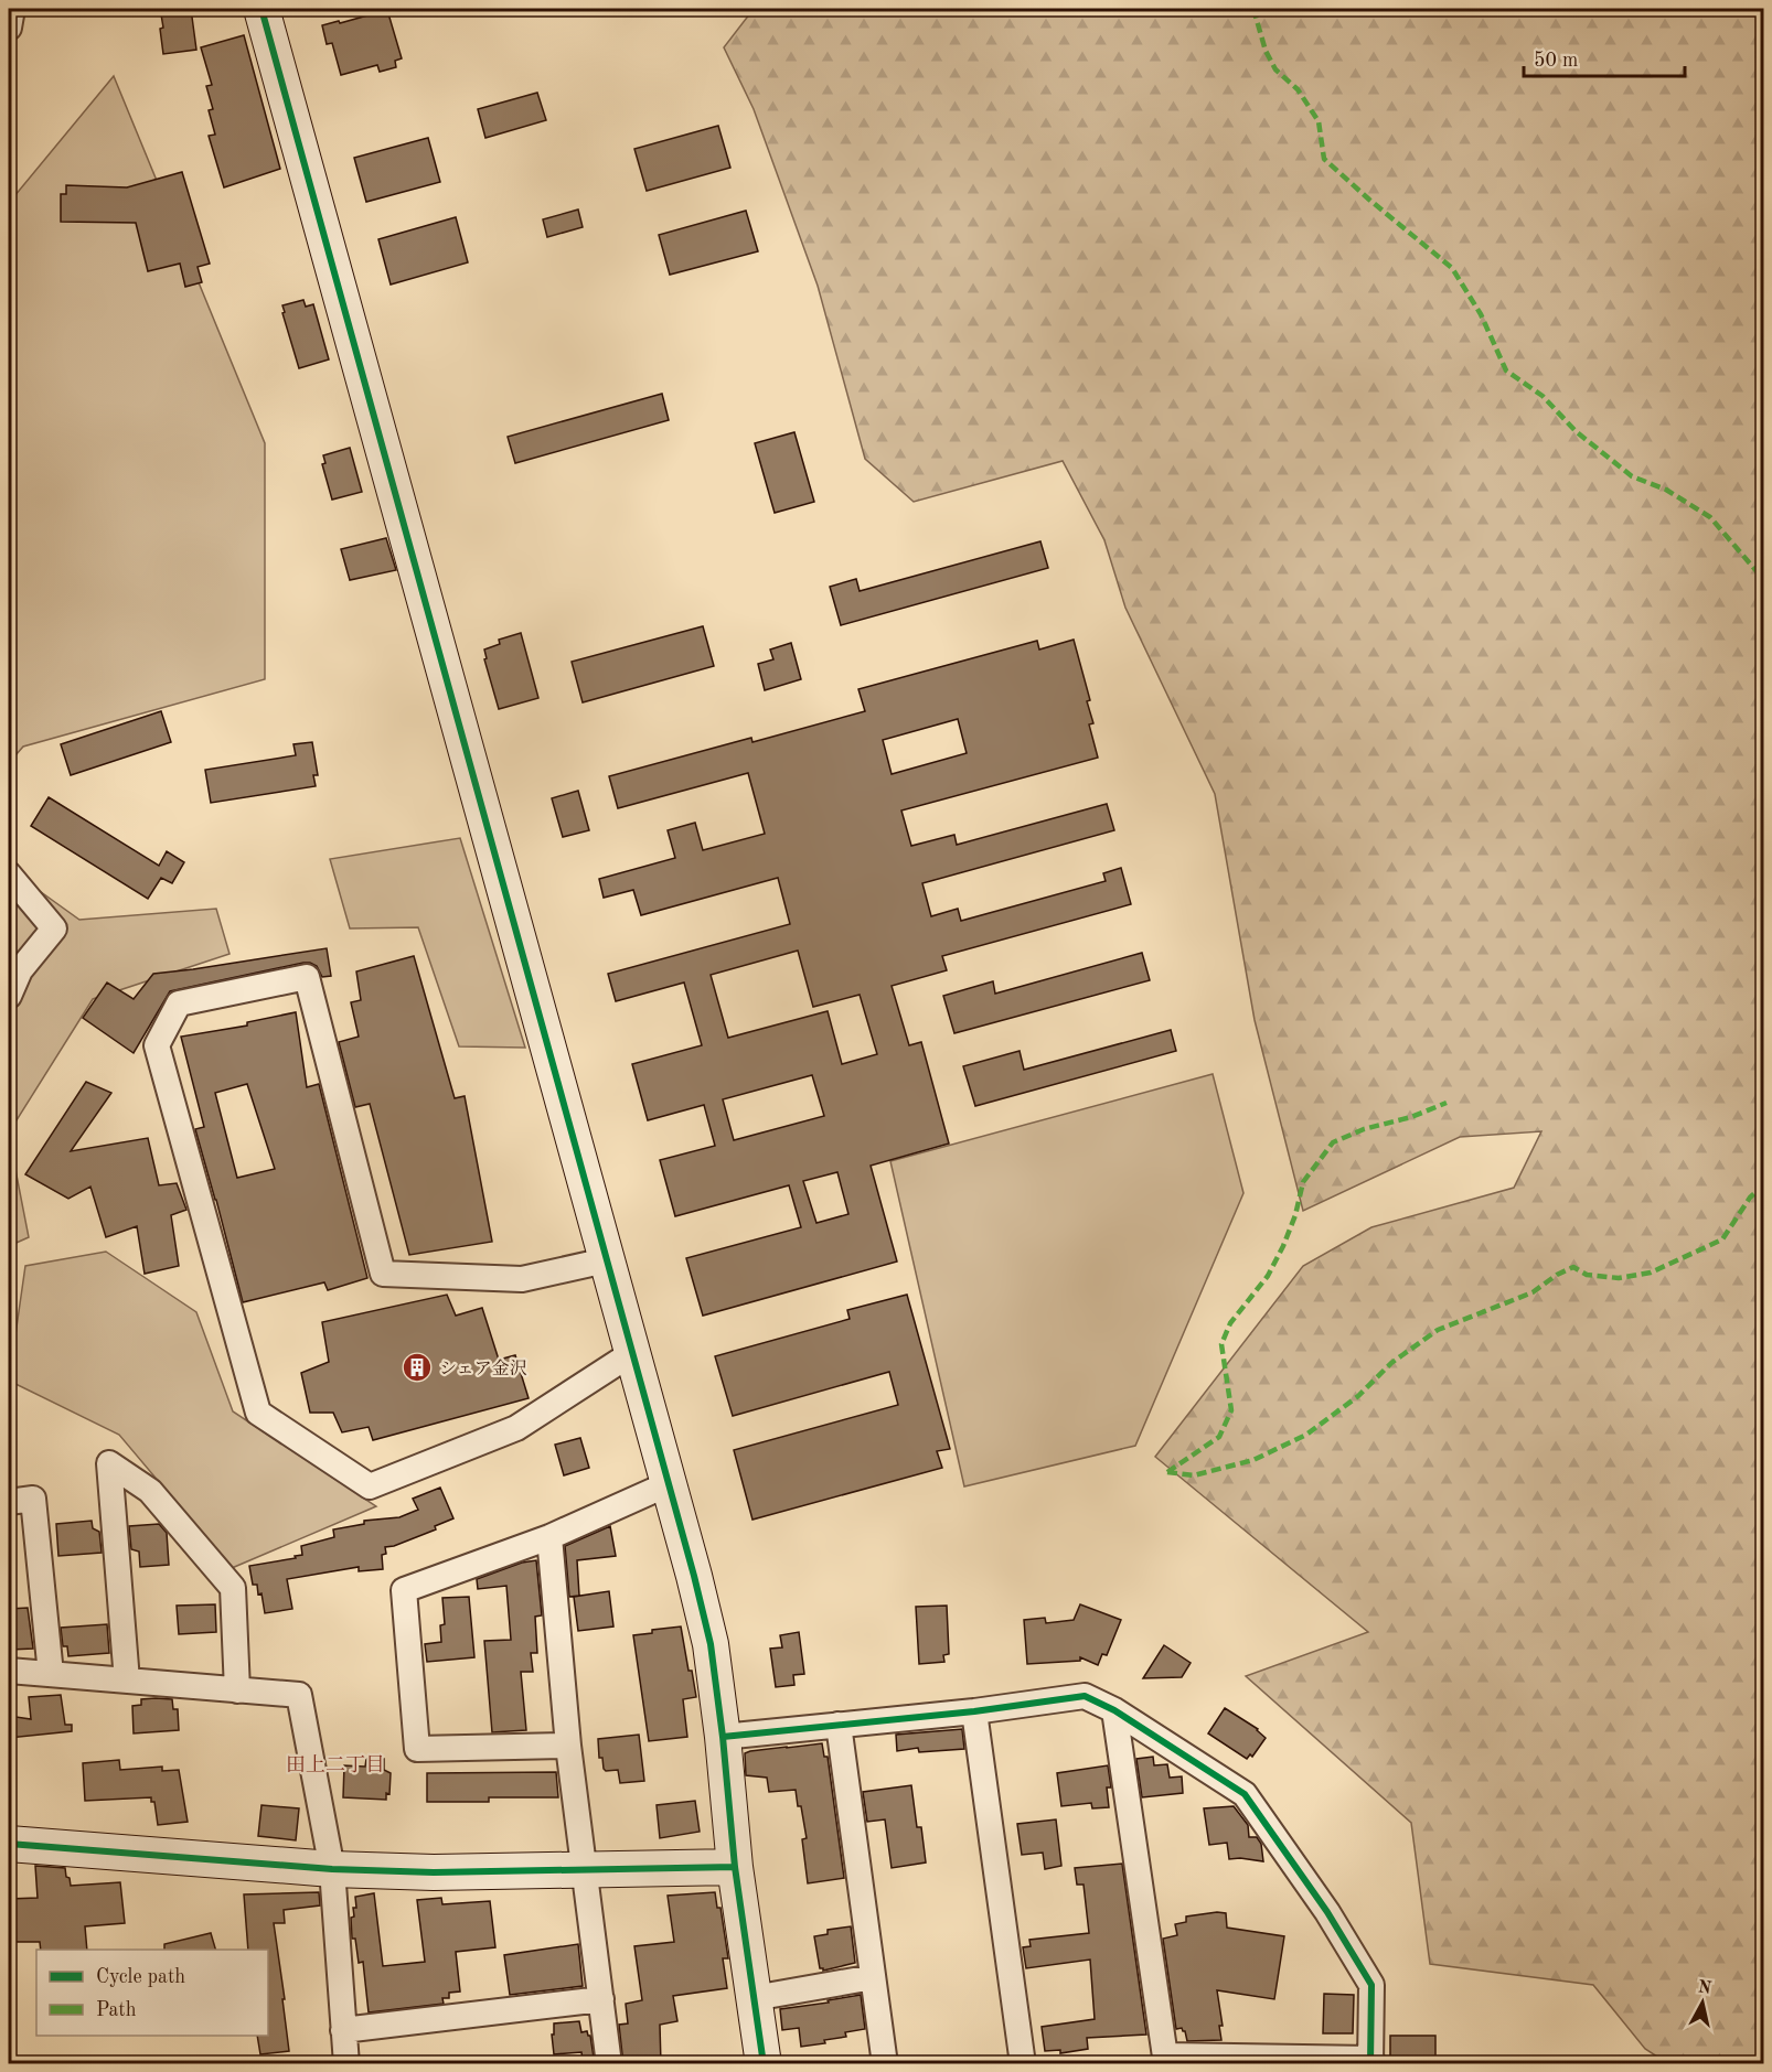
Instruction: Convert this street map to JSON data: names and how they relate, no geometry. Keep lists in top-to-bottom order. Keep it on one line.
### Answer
{"districts":["田上二丁目"],"places":{"building":["シェア金沢"]},"legend":["Cycle path","Path"],"scale_bar":"50 m","north":"top"}
